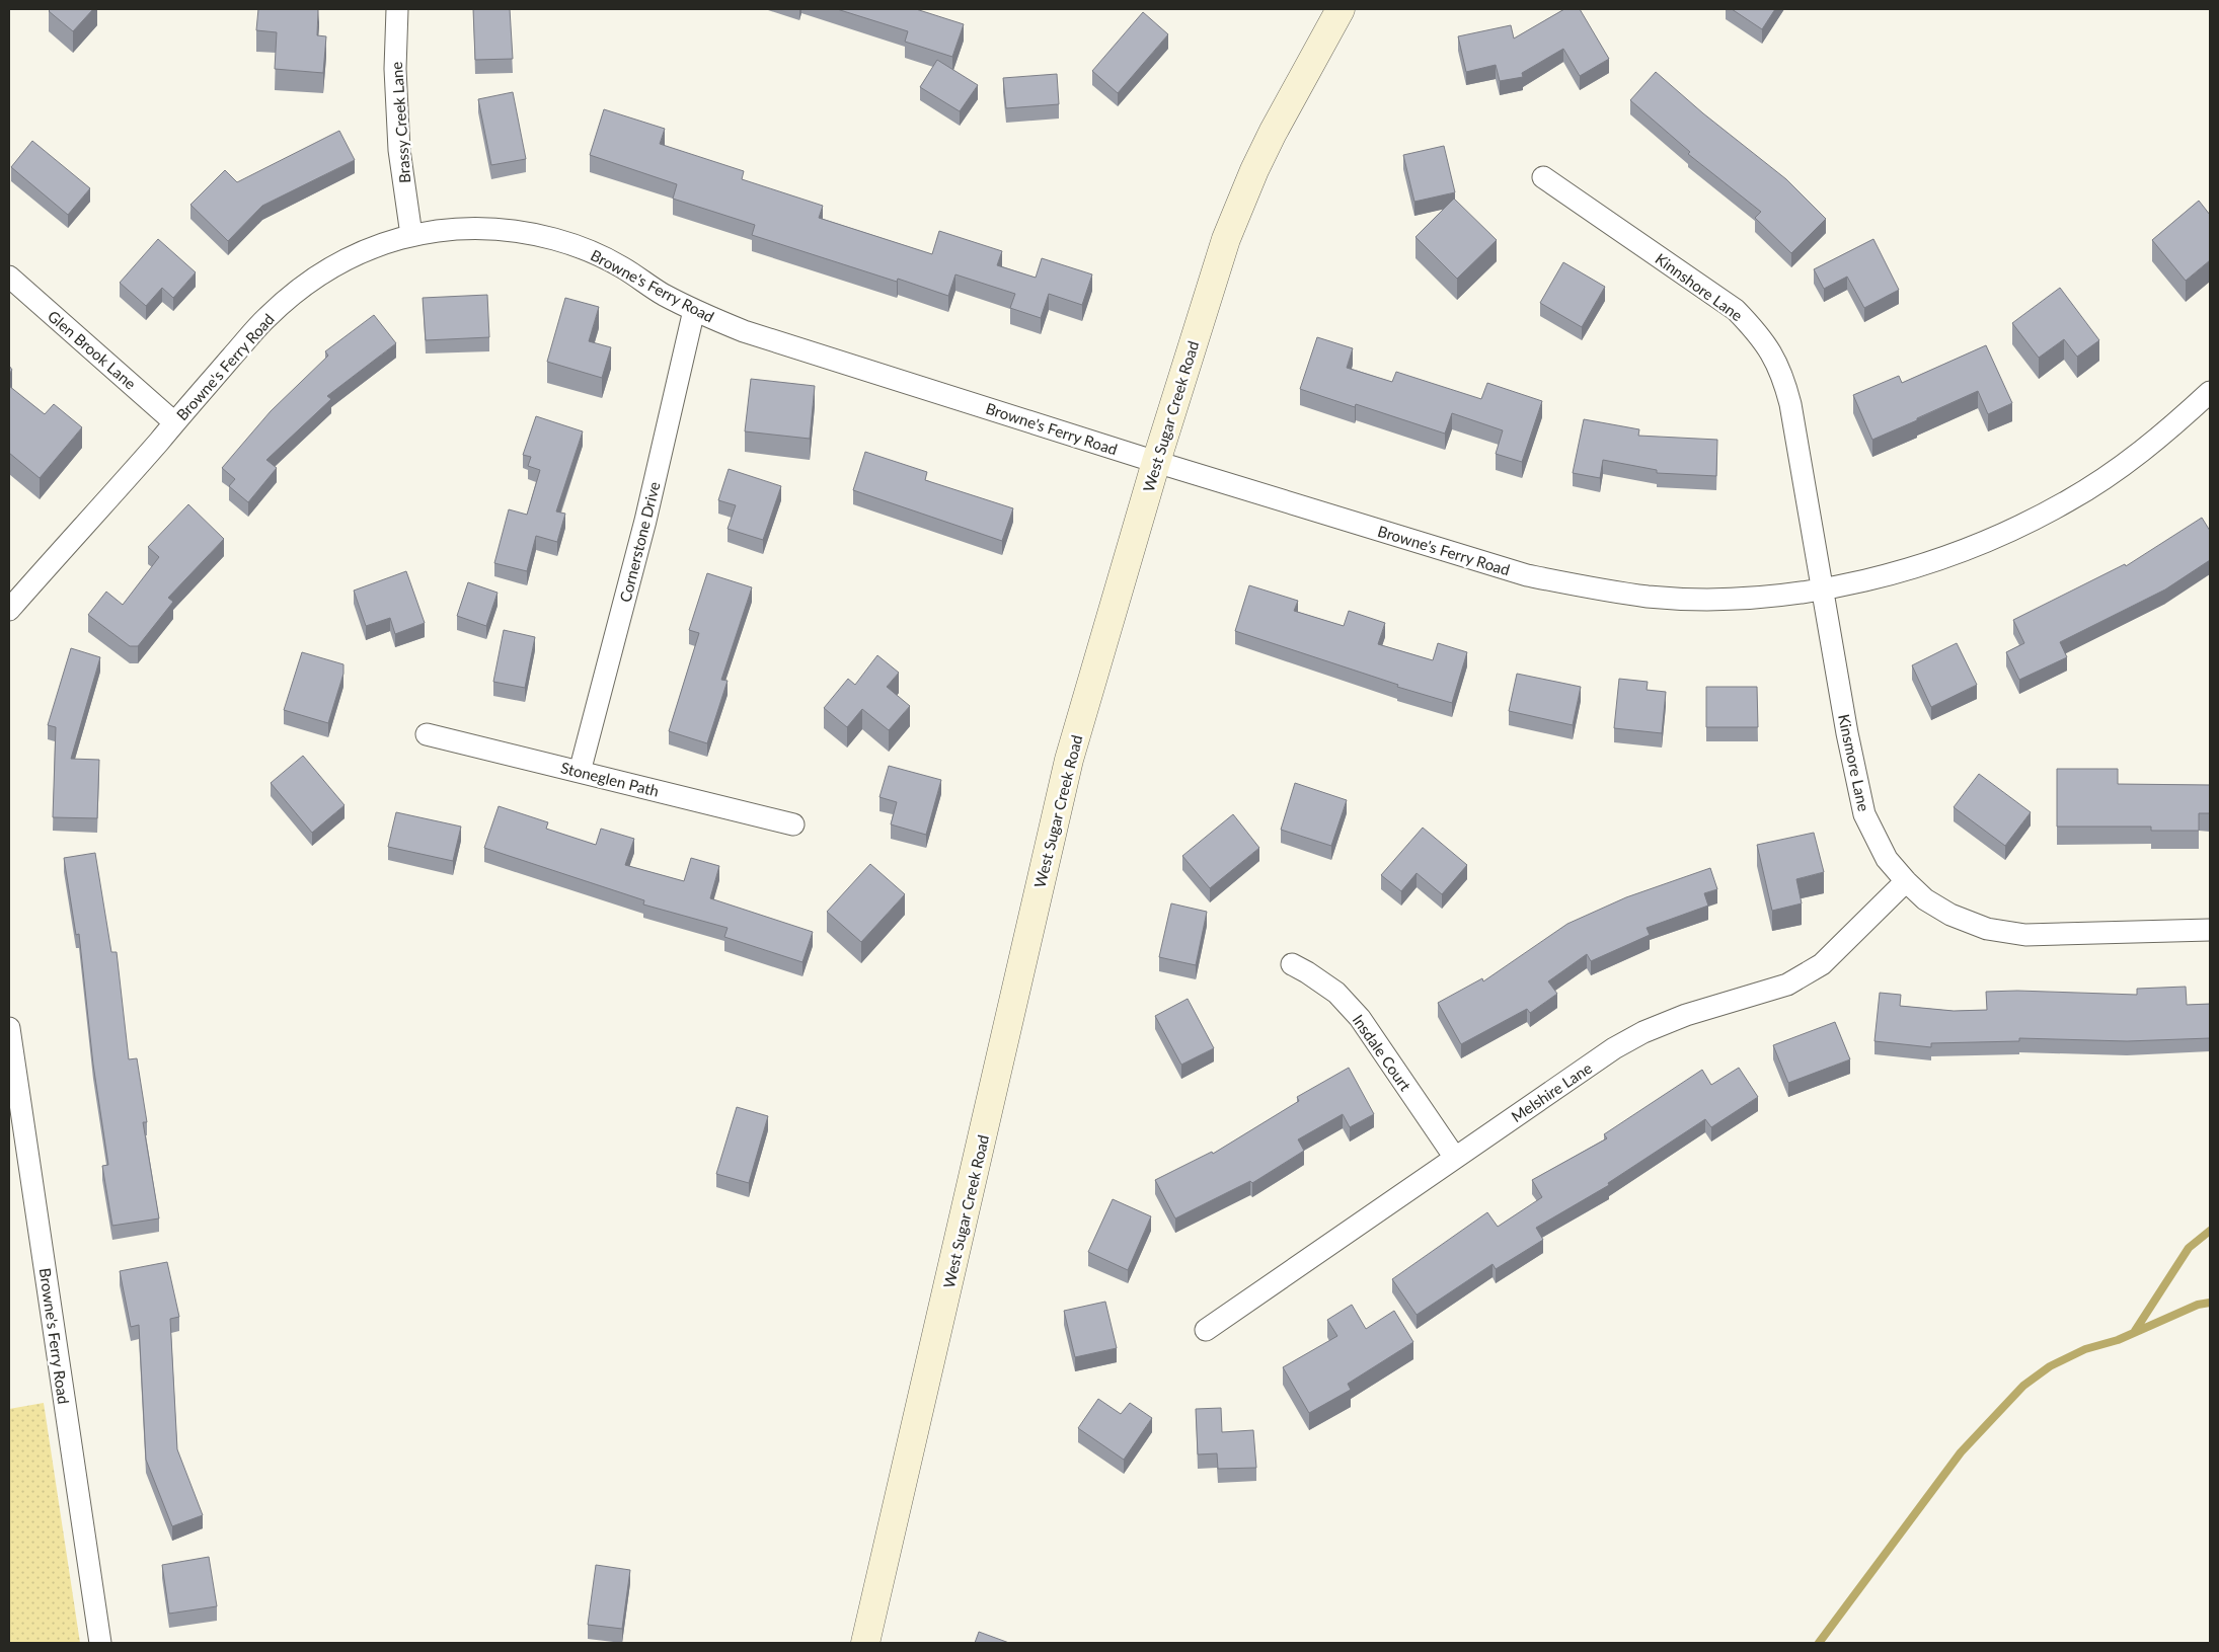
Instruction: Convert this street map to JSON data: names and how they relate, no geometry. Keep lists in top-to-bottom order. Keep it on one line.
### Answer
{"streets":{"main road":["West Sugar Creek Road"],"street":["Brassy Creek Lane","Browne's Ferry Road","Kinnshore Lane","Glen Brook Lane","Cornerstone Drive","Kinsmore Lane","Stoneglen Path","Insdale Court","Melshire Lane"]},"crossings":[["Brassy Creek Lane","Browne's Ferry Road"],["Browne's Ferry Road","Kinnshore Lane"],["Browne's Ferry Road","Glen Brook Lane"],["Browne's Ferry Road","West Sugar Creek Road"],["Browne's Ferry Road","Cornerstone Drive"],["Browne's Ferry Road","Kinsmore Lane"],["Kinnshore Lane","Kinsmore Lane"],["Cornerstone Drive","Stoneglen Path"],["Kinsmore Lane","Melshire Lane"],["Insdale Court","Melshire Lane"]]}
